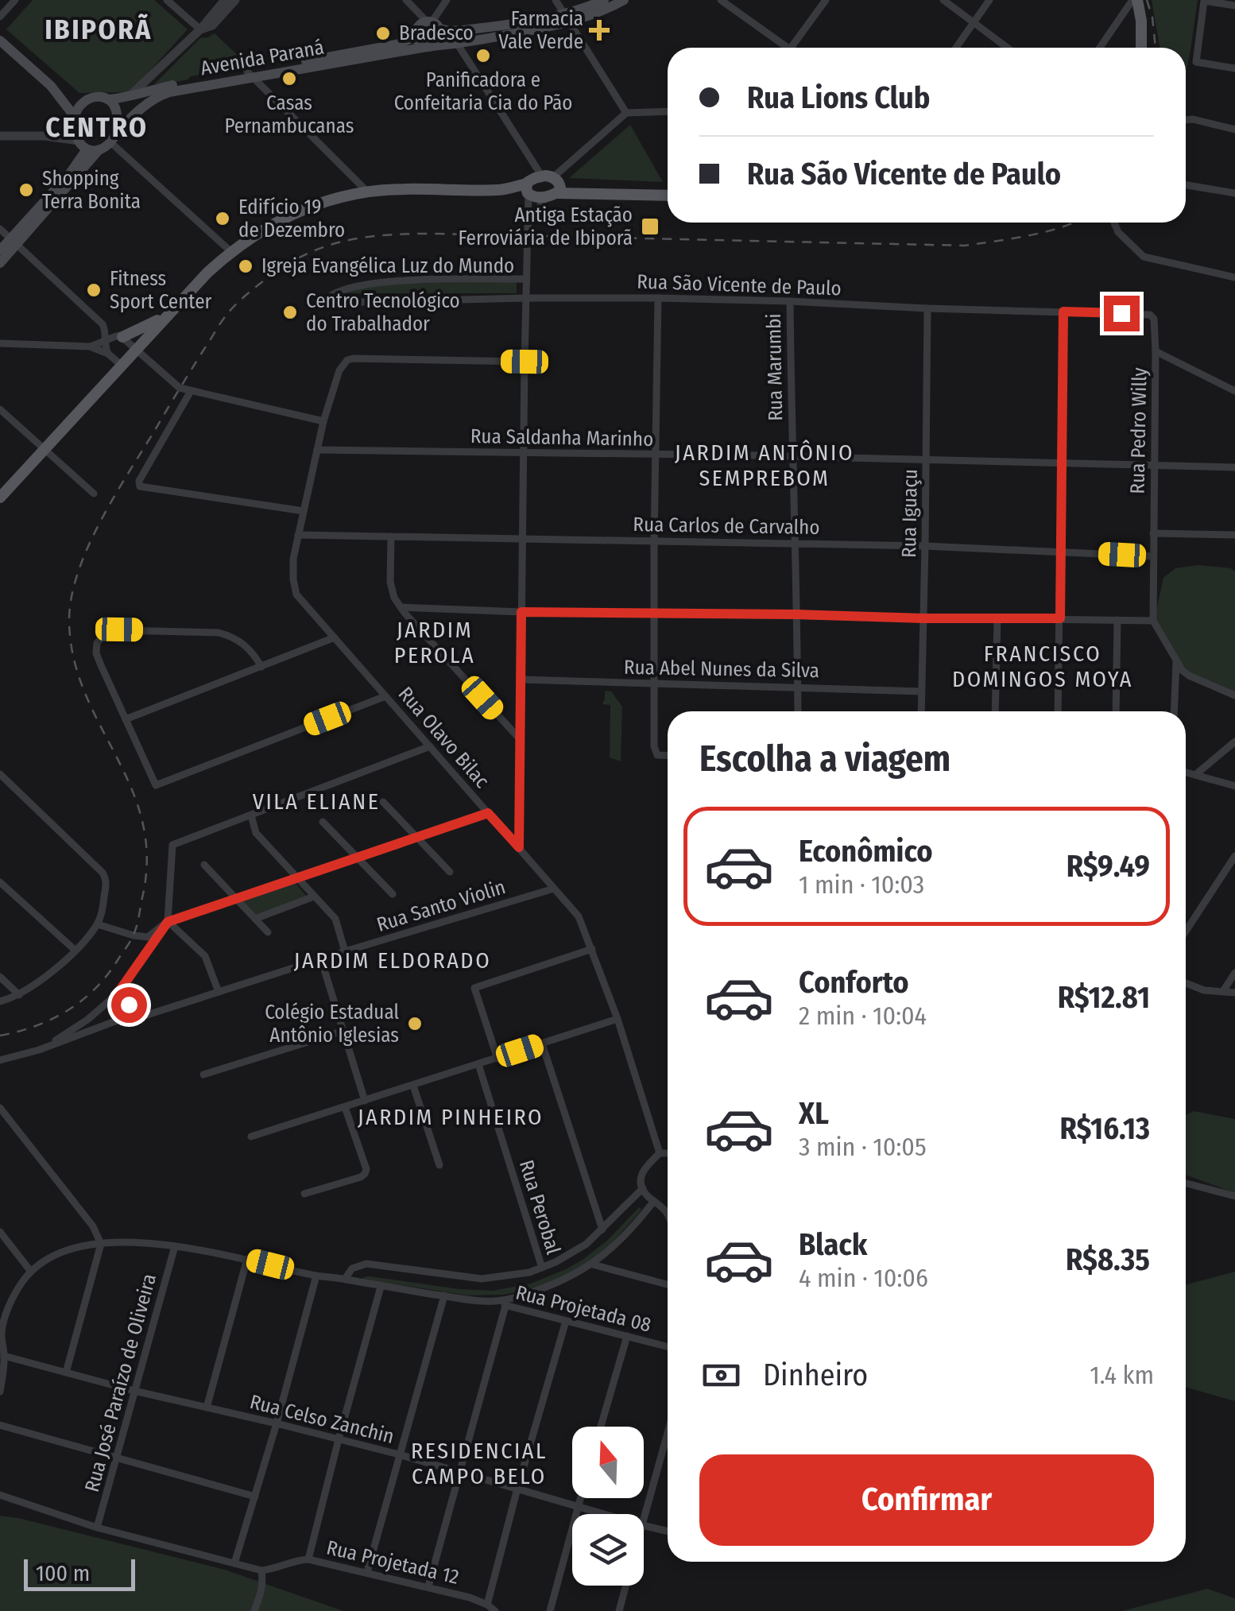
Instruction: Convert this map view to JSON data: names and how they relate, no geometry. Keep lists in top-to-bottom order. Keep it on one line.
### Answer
{"streets":{"main road":["Avenida Paraná"],"street":["Rua São Vicente de Paulo","Rua Marumbi","Rua Pedro Willy","Rua Saldanha Marinho","Rua Iguaçu","Rua Carlos de Carvalho","Rua Abel Nunes da Silva","Rua Olavo Bilac","Rua Santo Violin","Rua Perobal","Rua Projetada 08","Rua José Paraízo de Oliveira","Rua Celso Zanchin","Rua Projetada 12"]},"crossings":[["Rua São Vicente de Paulo","Rua Marumbi"],["Rua São Vicente de Paulo","Rua Pedro Willy"],["Rua São Vicente de Paulo","Rua Iguaçu"],["Rua Marumbi","Rua Saldanha Marinho"],["Rua Marumbi","Rua Carlos de Carvalho"],["Rua Marumbi","Rua Abel Nunes da Silva"],["Rua Pedro Willy","Rua Saldanha Marinho"],["Rua Pedro Willy","Rua Carlos de Carvalho"],["Rua Saldanha Marinho","Rua Iguaçu"],["Rua Saldanha Marinho","Rua Olavo Bilac"],["Rua Iguaçu","Rua Carlos de Carvalho"],["Rua Iguaçu","Rua Abel Nunes da Silva"],["Rua Carlos de Carvalho","Rua Olavo Bilac"],["Rua Olavo Bilac","Rua Santo Violin"],["Rua José Paraízo de Oliveira","Rua Celso Zanchin"]],"districts":["IBIPORÃ","CENTRO","JARDIM ANTÔNIO SEMPREBOM","JARDIM PEROLA","FRANCISCO DOMINGOS MOYA","VILA ELIANE","JARDIM ELDORADO","JARDIM PINHEIRO","RESIDENCIAL CAMPO BELO"],"places":{"health":["Farmacia Vale Verde"],"other":["Bradesco","Panificadora e Confeitaria Cia do Pão","Casas Pernambucanas","Shopping Terra Bonita","Edifício 19 de Dezembro","Igreja Evangélica Luz do Mundo","Fitness Sport Center","Centro Tecnológico do Trabalhador","Colégio Estadual Antônio Iglesias"],"transit":["Antiga Estação Ferroviária de Ibiporã"]},"scale_bar":"100 m","north":"top","page":{"banner":["Rua Lions Club","Rua São Vicente de Paulo"],"heading":"Escolha a viagem","list":[{"name":"Econômico","note":"1 min · 10:03","value":"R$9.49"},{"name":"Conforto","note":"2 min · 10:04","value":"R$12.81"},{"name":"XL","note":"3 min · 10:05","value":"R$16.13"},{"name":"Black","note":"4 min · 10:06","value":"R$8.35"}],"pay":["Dinheiro","1.4 km"],"buttons":"Confirmar","scale":"100 m"}}
